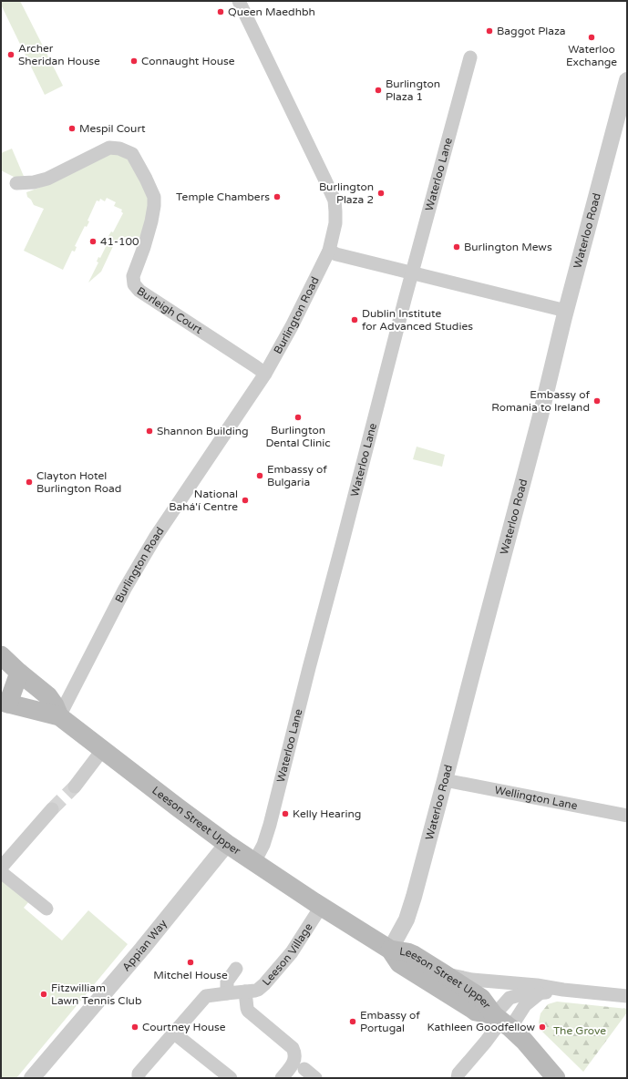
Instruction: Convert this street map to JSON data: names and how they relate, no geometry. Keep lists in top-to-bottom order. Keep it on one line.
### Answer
{"streets":{"main road":["Leeson Street Upper"],"street":["Waterloo Lane","Waterloo Road","Burleigh Court","Burlington Road","Wellington Lane","Appian Way","Leeson Village"]},"crossings":[["Waterloo Lane","Leeson Street Upper"],["Waterloo Road","Wellington Lane"],["Waterloo Road","Leeson Street Upper"],["Burleigh Court","Burlington Road"],["Burlington Road","Leeson Street Upper"],["Leeson Street Upper","Appian Way"],["Leeson Street Upper","Leeson Village"]],"parks":["The Grove"],"places":["Queen Maedhbh","Baggot Plaza","Waterloo Exchange","Archer Sheridan House","Connaught House","Burlington Plaza 1","Mespil Court","Burlington Plaza 2","Temple Chambers","41-100","Burlington Mews","Dublin Institute for Advanced Studies","Embassy of Romania to Ireland","Burlington Dental Clinic","Shannon Building","Embassy of Bulgaria","Clayton Hotel Burlington Road","National Bahá'í Centre","Kelly Hearing","Mitchel House","Fitzwilliam Lawn Tennis Club","Embassy of Portugal","Courtney House","Kathleen Goodfellow"]}
